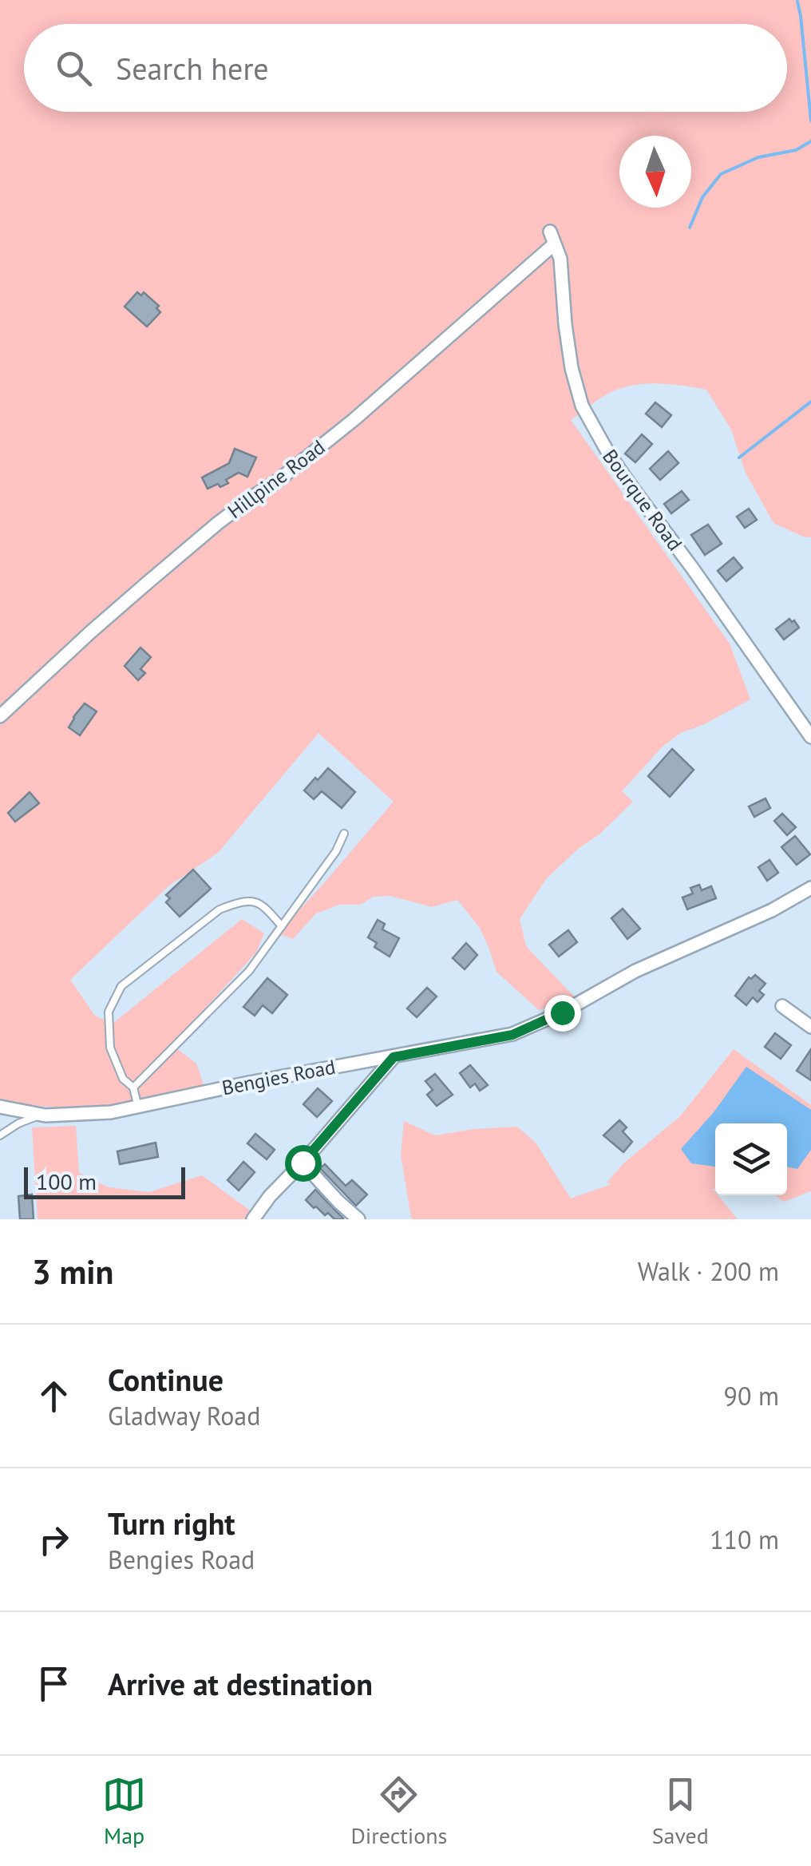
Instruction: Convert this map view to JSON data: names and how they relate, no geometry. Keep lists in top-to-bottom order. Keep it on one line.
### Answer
{"streets":{"street":["Hillpine Road","Bourque Road","Bengies Road"]},"crossings":[["Hillpine Road","Bourque Road"]],"scale_bar":"100 m","north":"bottom","page":{"search":"Search here","scale":"100 m","heading":["3 min","Walk · 200 m"],"list":[["Continue","Gladway Road","90 m"],["Turn right","Bengies Road","110 m"],"Arrive at destination"],"nav":["Map","Directions","Saved"]}}
